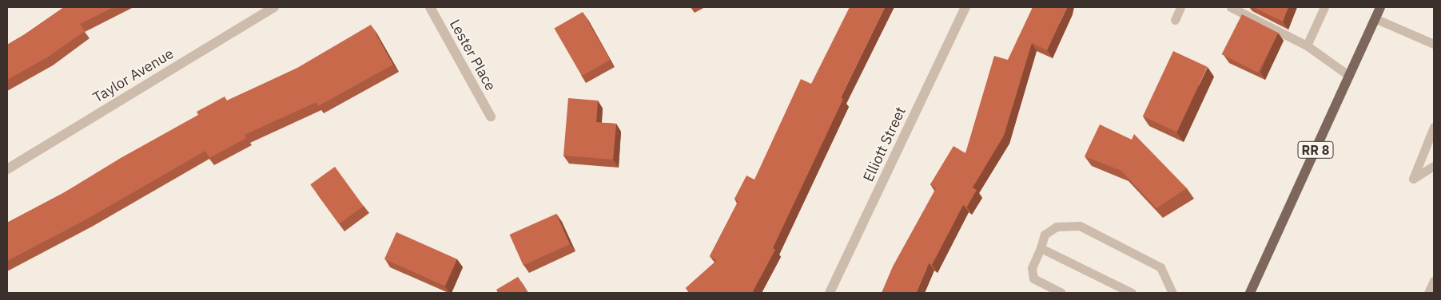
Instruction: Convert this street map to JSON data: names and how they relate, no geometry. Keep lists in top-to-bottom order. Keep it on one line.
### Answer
{"streets":{"main road":["RR 8"],"street":["Lester Place","Taylor Avenue","Elliott Street"]}}
